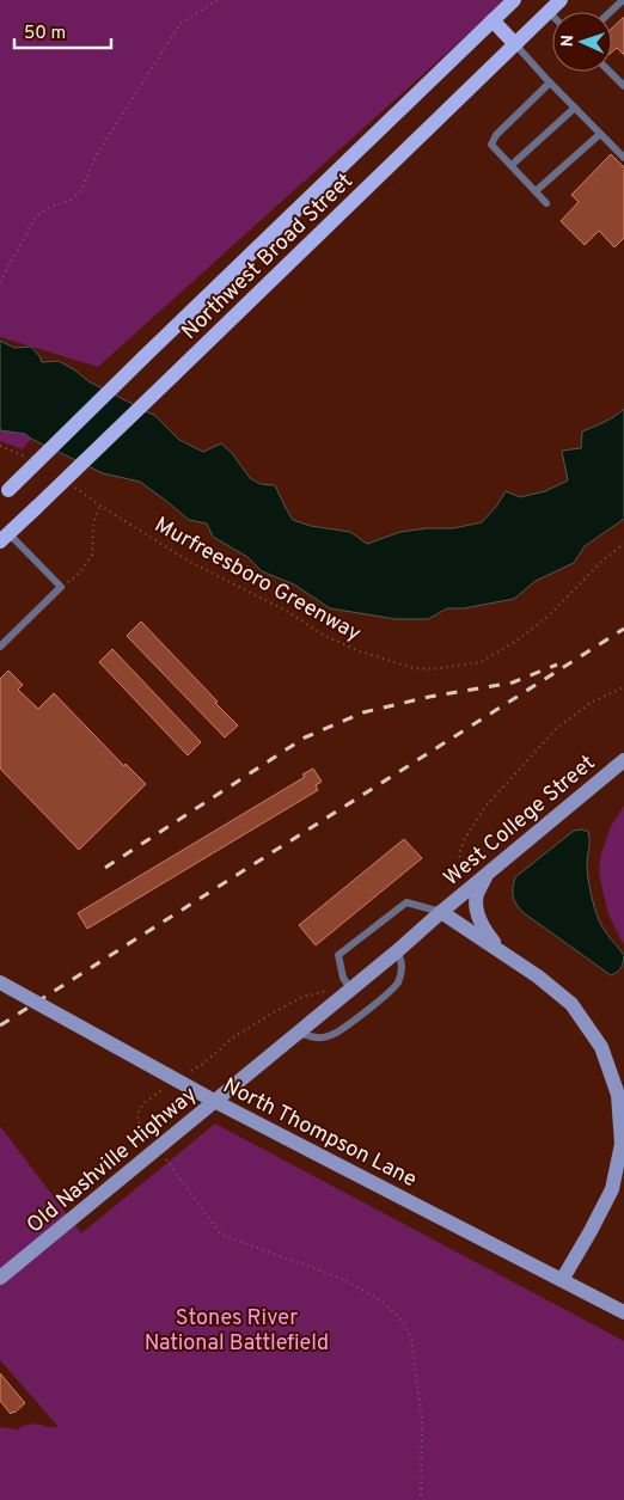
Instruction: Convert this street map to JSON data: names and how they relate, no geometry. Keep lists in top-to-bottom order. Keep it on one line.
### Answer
{"streets":{"main road":["Northwest Broad Street","West College Street","North Thompson Lane","Old Nashville Highway"],"path":["Murfreesboro Greenway"]},"crossings":[["West College Street","Old Nashville Highway"]],"parks":["Stones River National Battlefield"],"scale_bar":"50 m","north":"left"}
